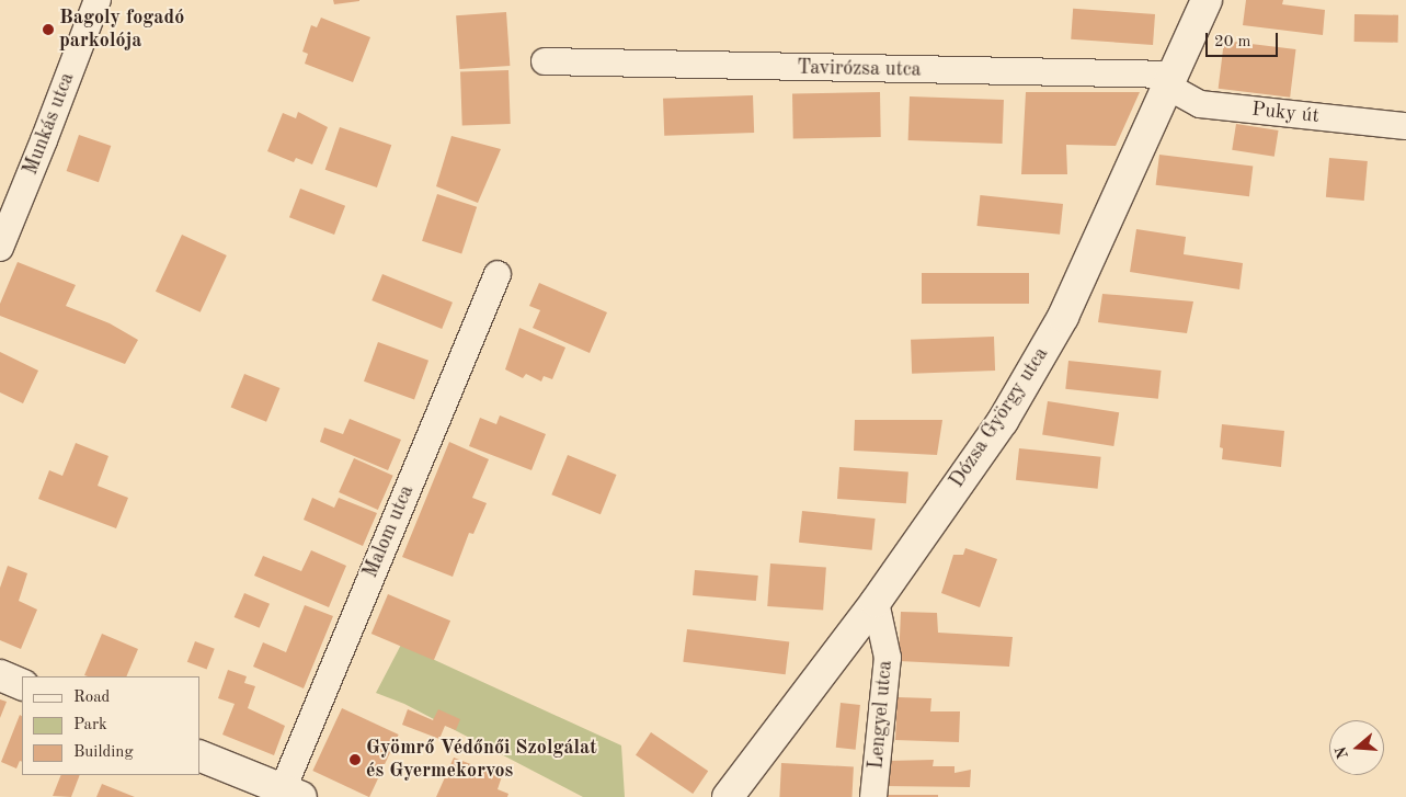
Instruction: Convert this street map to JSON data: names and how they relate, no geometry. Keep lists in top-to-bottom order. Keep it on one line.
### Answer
{"streets":{"main road":["Dózsa György utca"],"street":["Tavirózsa utca","Puky út","Munkás utca","Malom utca","Lengyel utca"]},"crossings":[["Tavirózsa utca","Puky út"],["Tavirózsa utca","Dózsa György utca"],["Puky út","Dózsa György utca"],["Dózsa György utca","Lengyel utca"]],"places":["Bagoly fogadó parkolója","Gyömrő Védőnői Szolgálat és Gyermekorvos"],"legend":["Road","Park","Building"],"scale_bar":"20 m","north":"left"}
